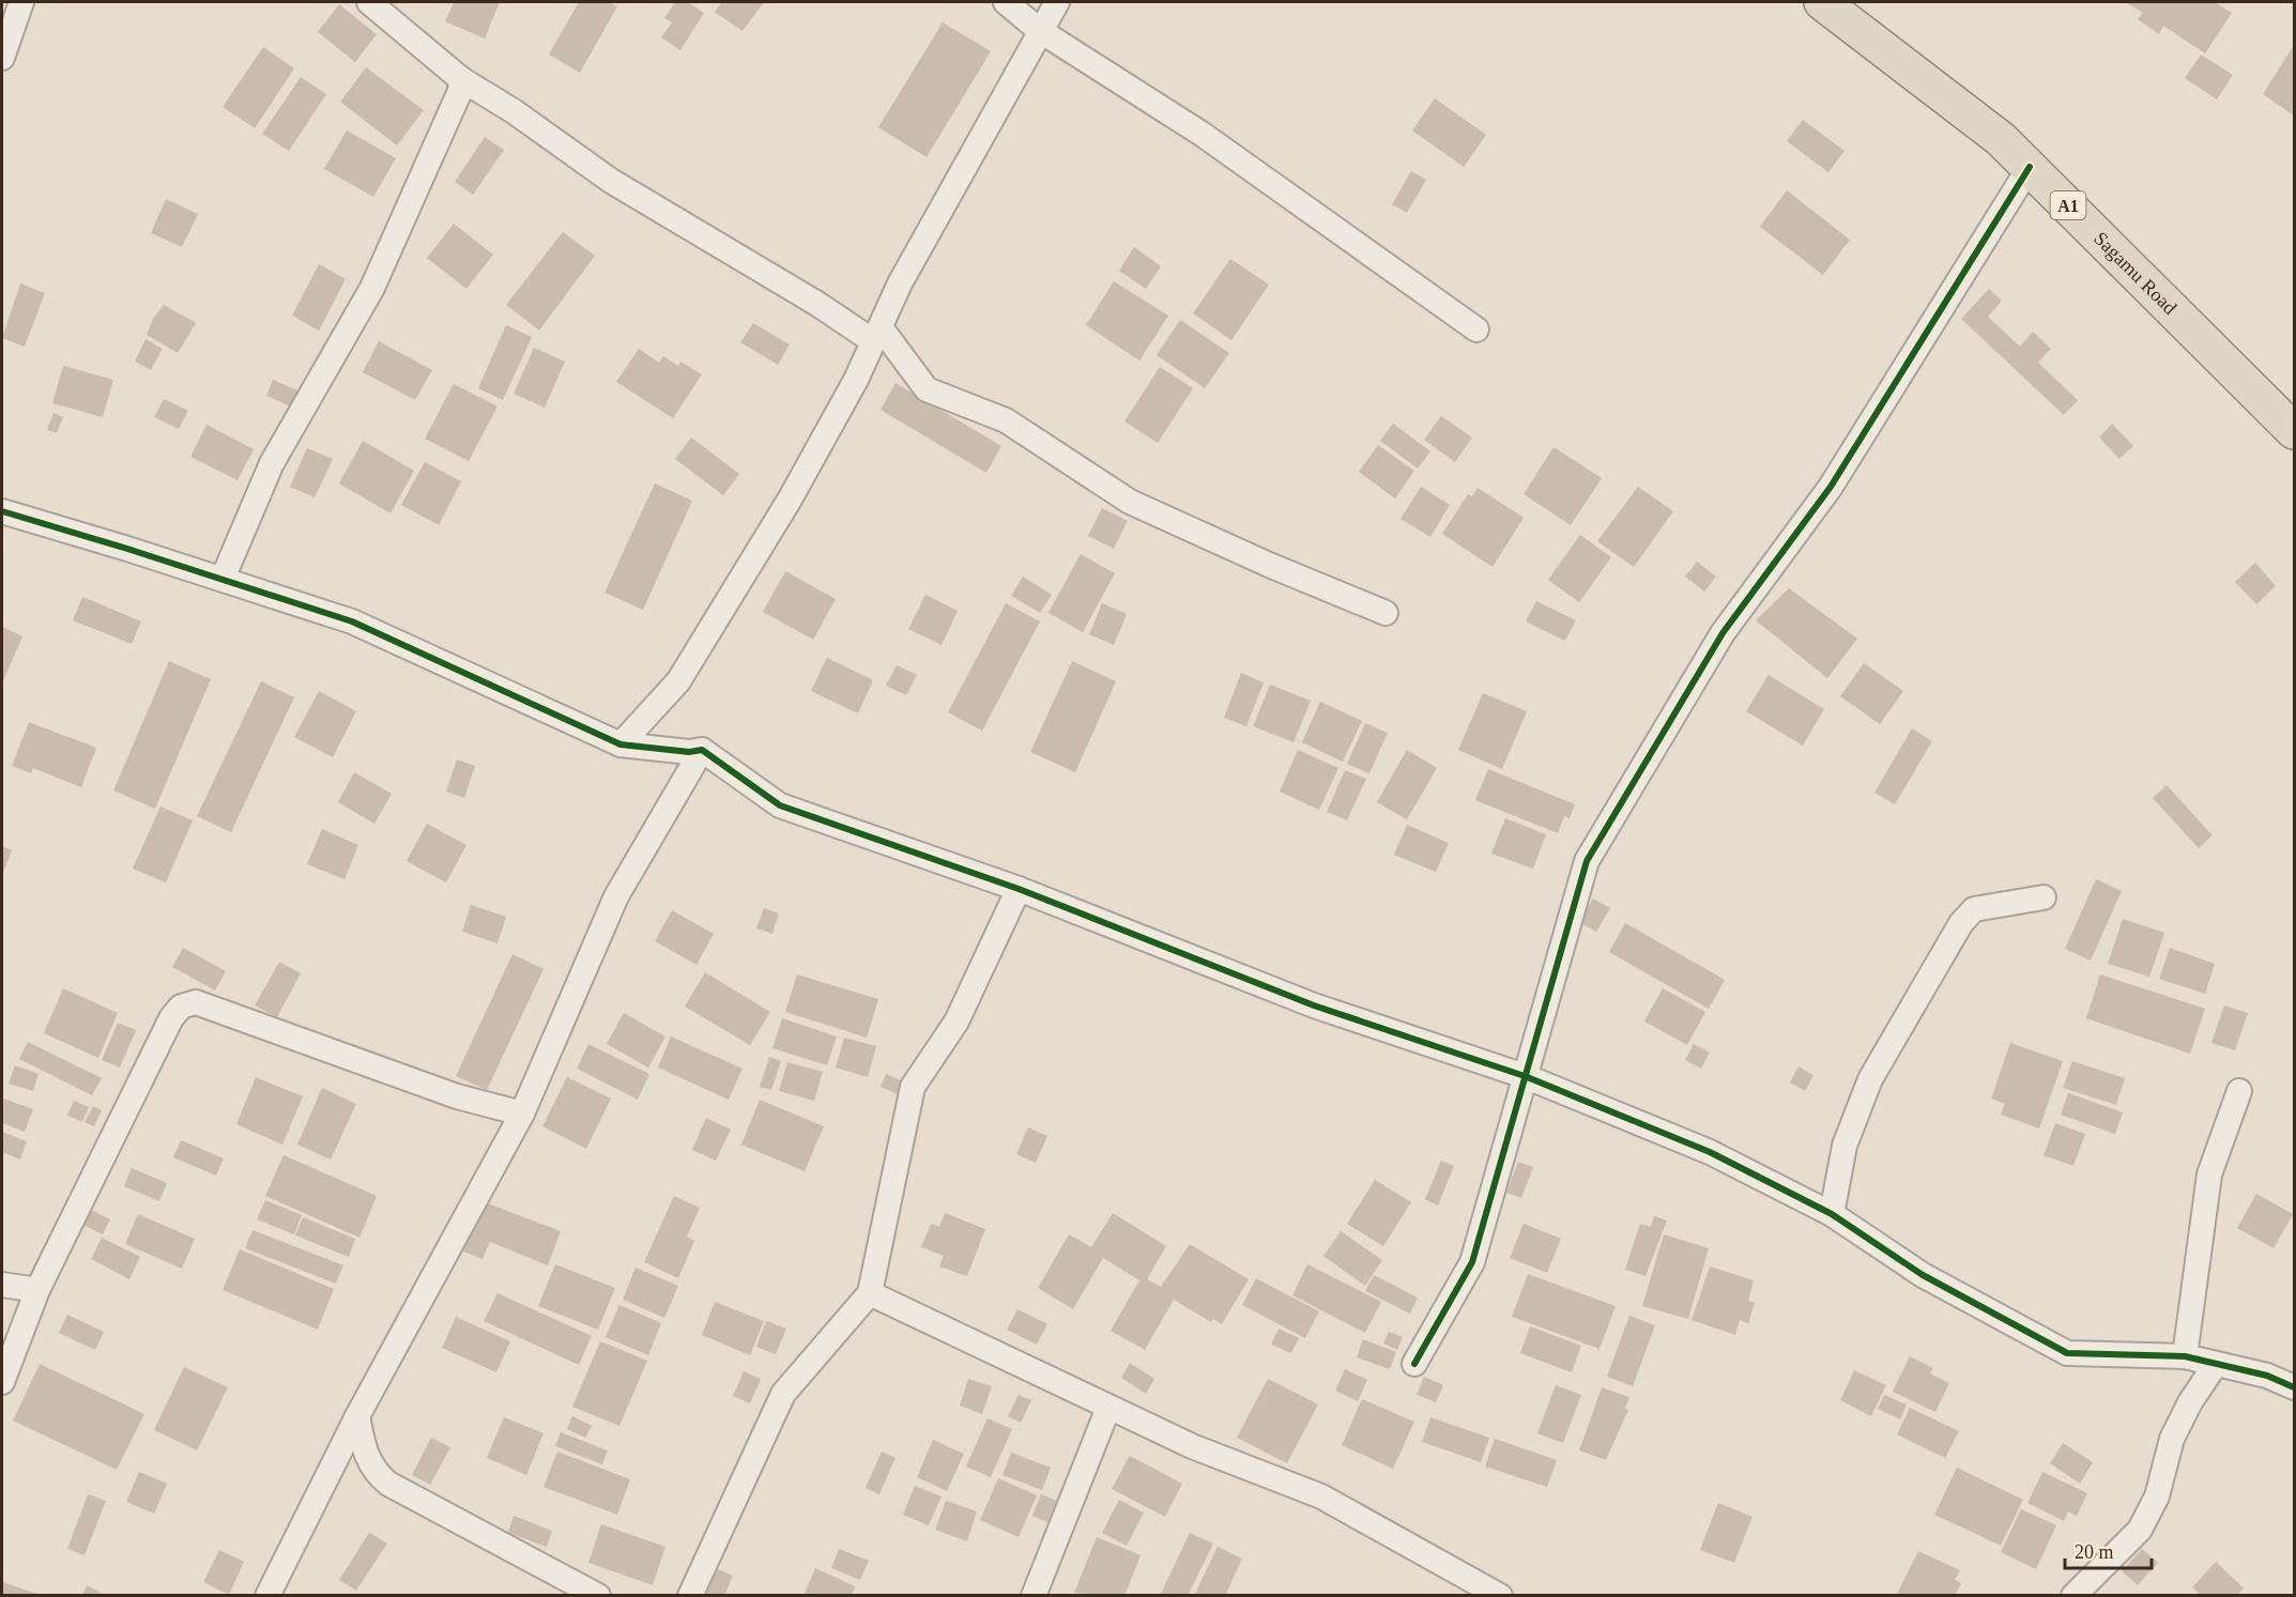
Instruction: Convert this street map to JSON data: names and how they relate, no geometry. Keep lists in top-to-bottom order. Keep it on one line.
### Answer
{"streets":{"highway":["A1","Sagamu Road"]},"scale_bar":"20 m"}
